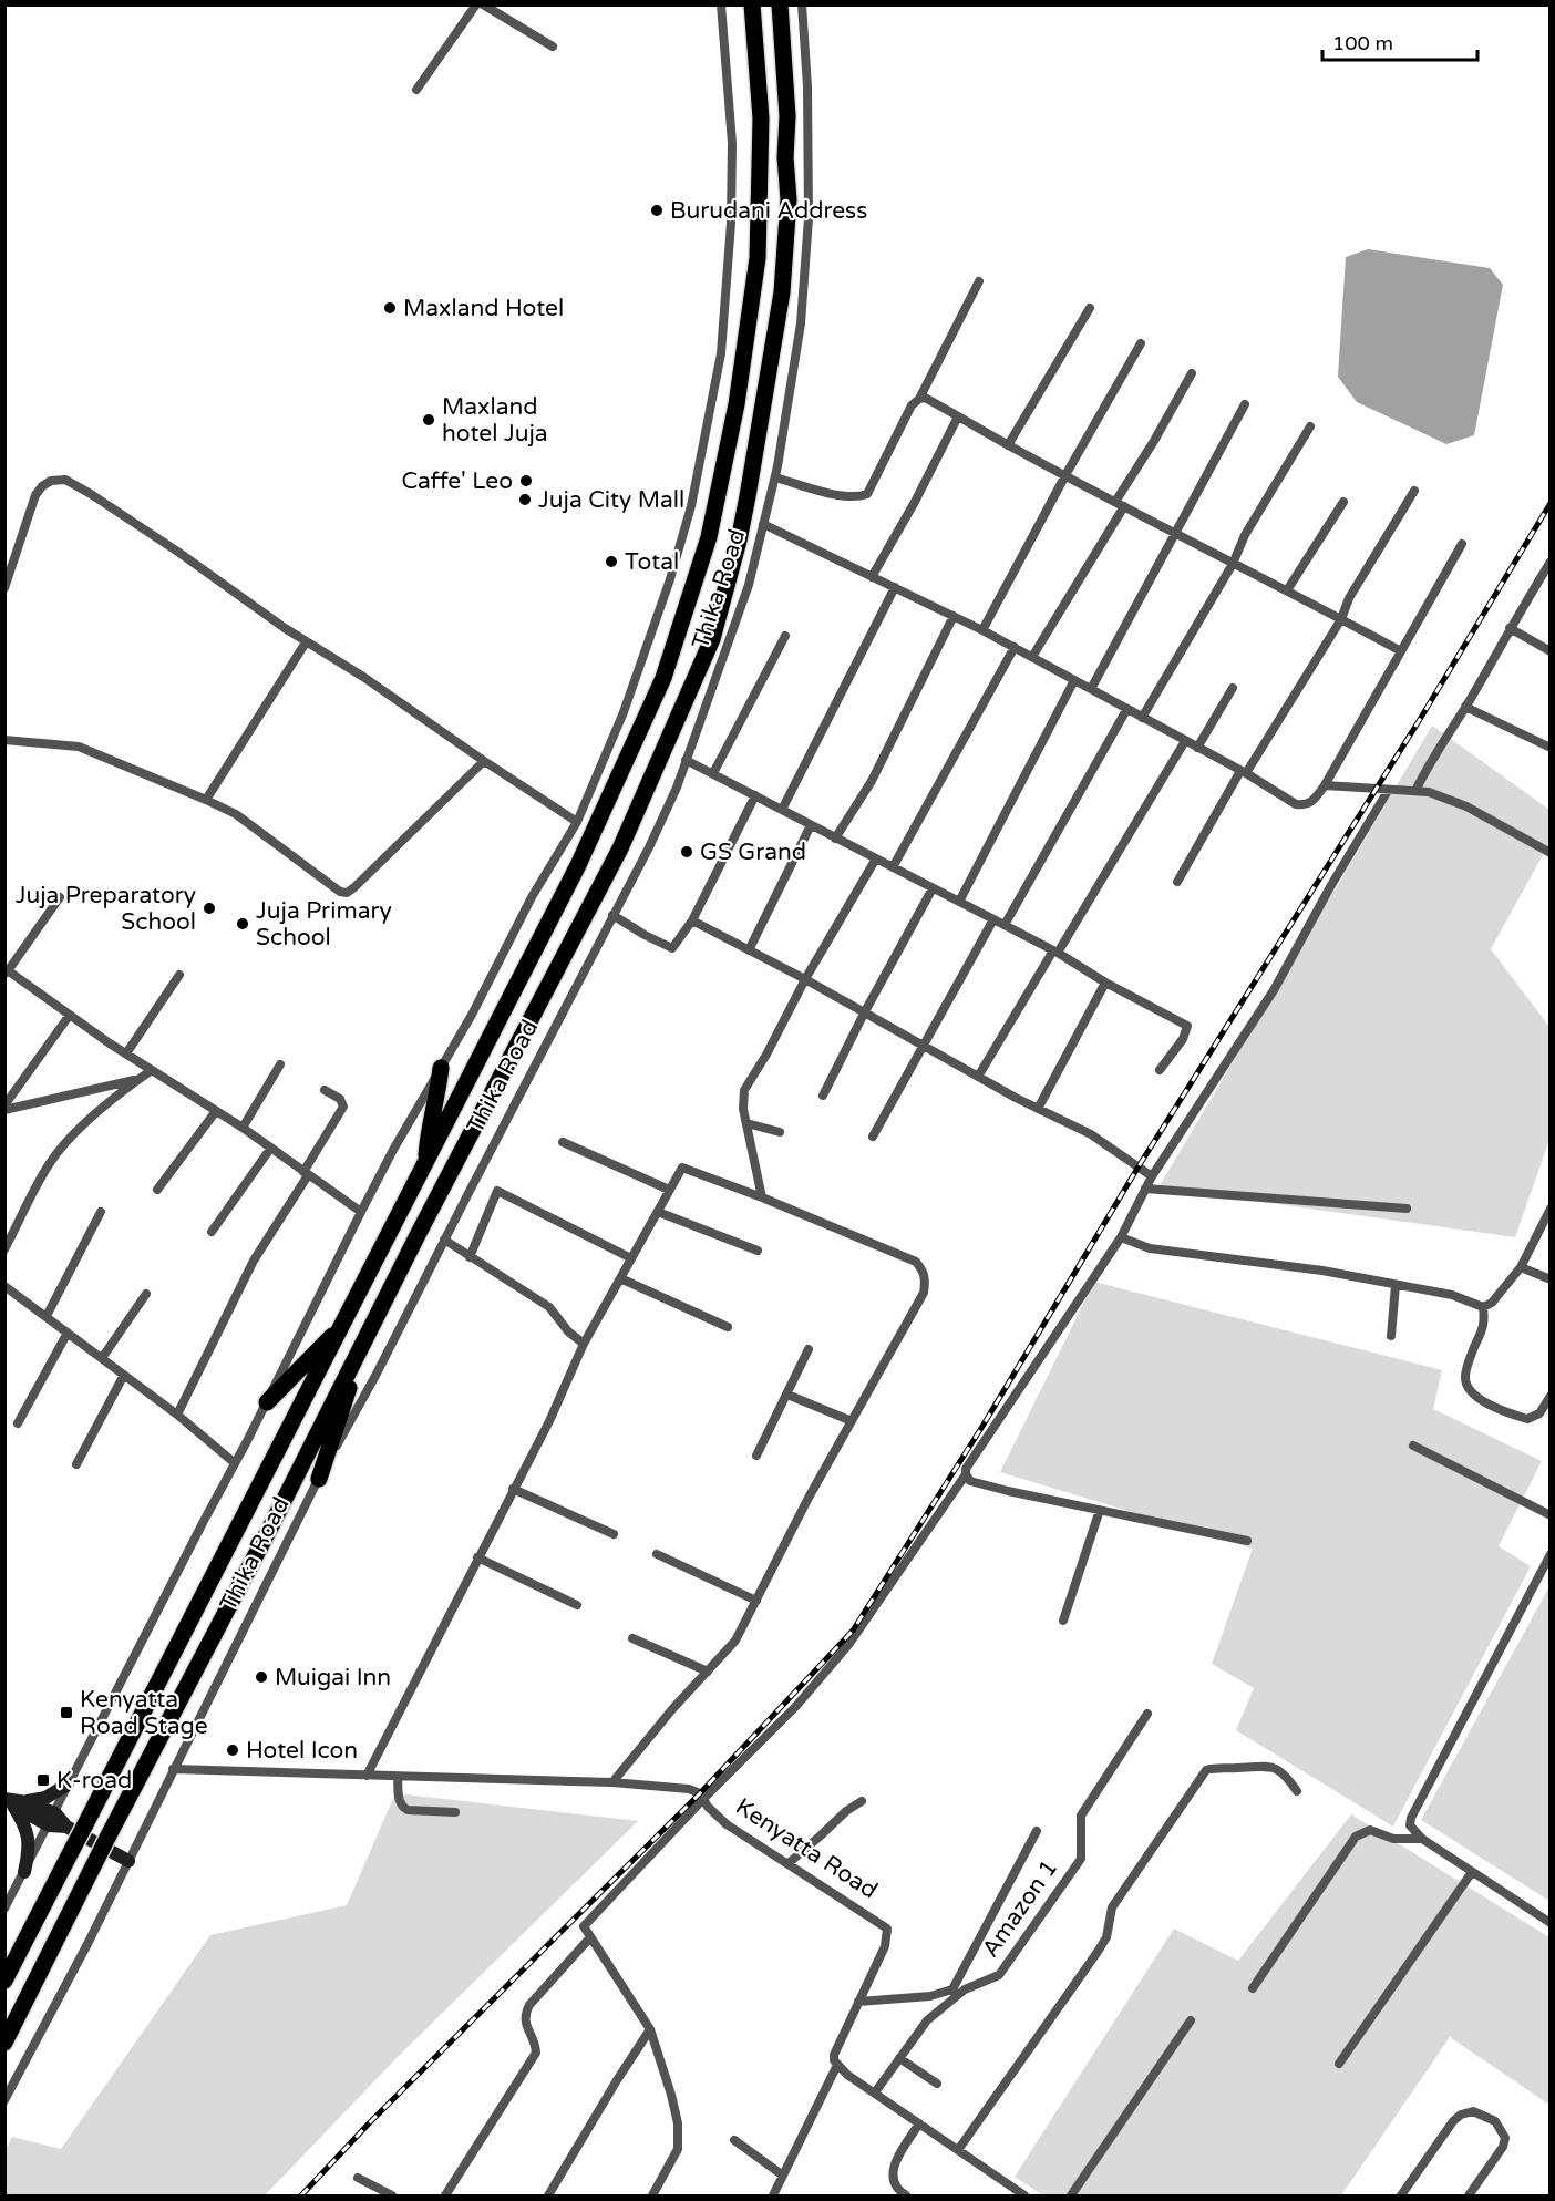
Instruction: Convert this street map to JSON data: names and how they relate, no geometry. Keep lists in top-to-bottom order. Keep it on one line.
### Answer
{"streets":{"highway":["Thika Road"],"street":["Kenyatta Road","Amazon 1"]},"crossings":[["Thika Road","Kenyatta Road"]],"places":{"other":["Burudani Address","Maxland Hotel","Maxland hotel Juja","Caffe' Leo","Juja City Mall","Total","GS Grand","Juja Preparatory School","Juja Primary School","Muigai Inn","Hotel Icon"],"transit":["Kenyatta Road Stage","K-road"]},"scale_bar":"100 m"}
